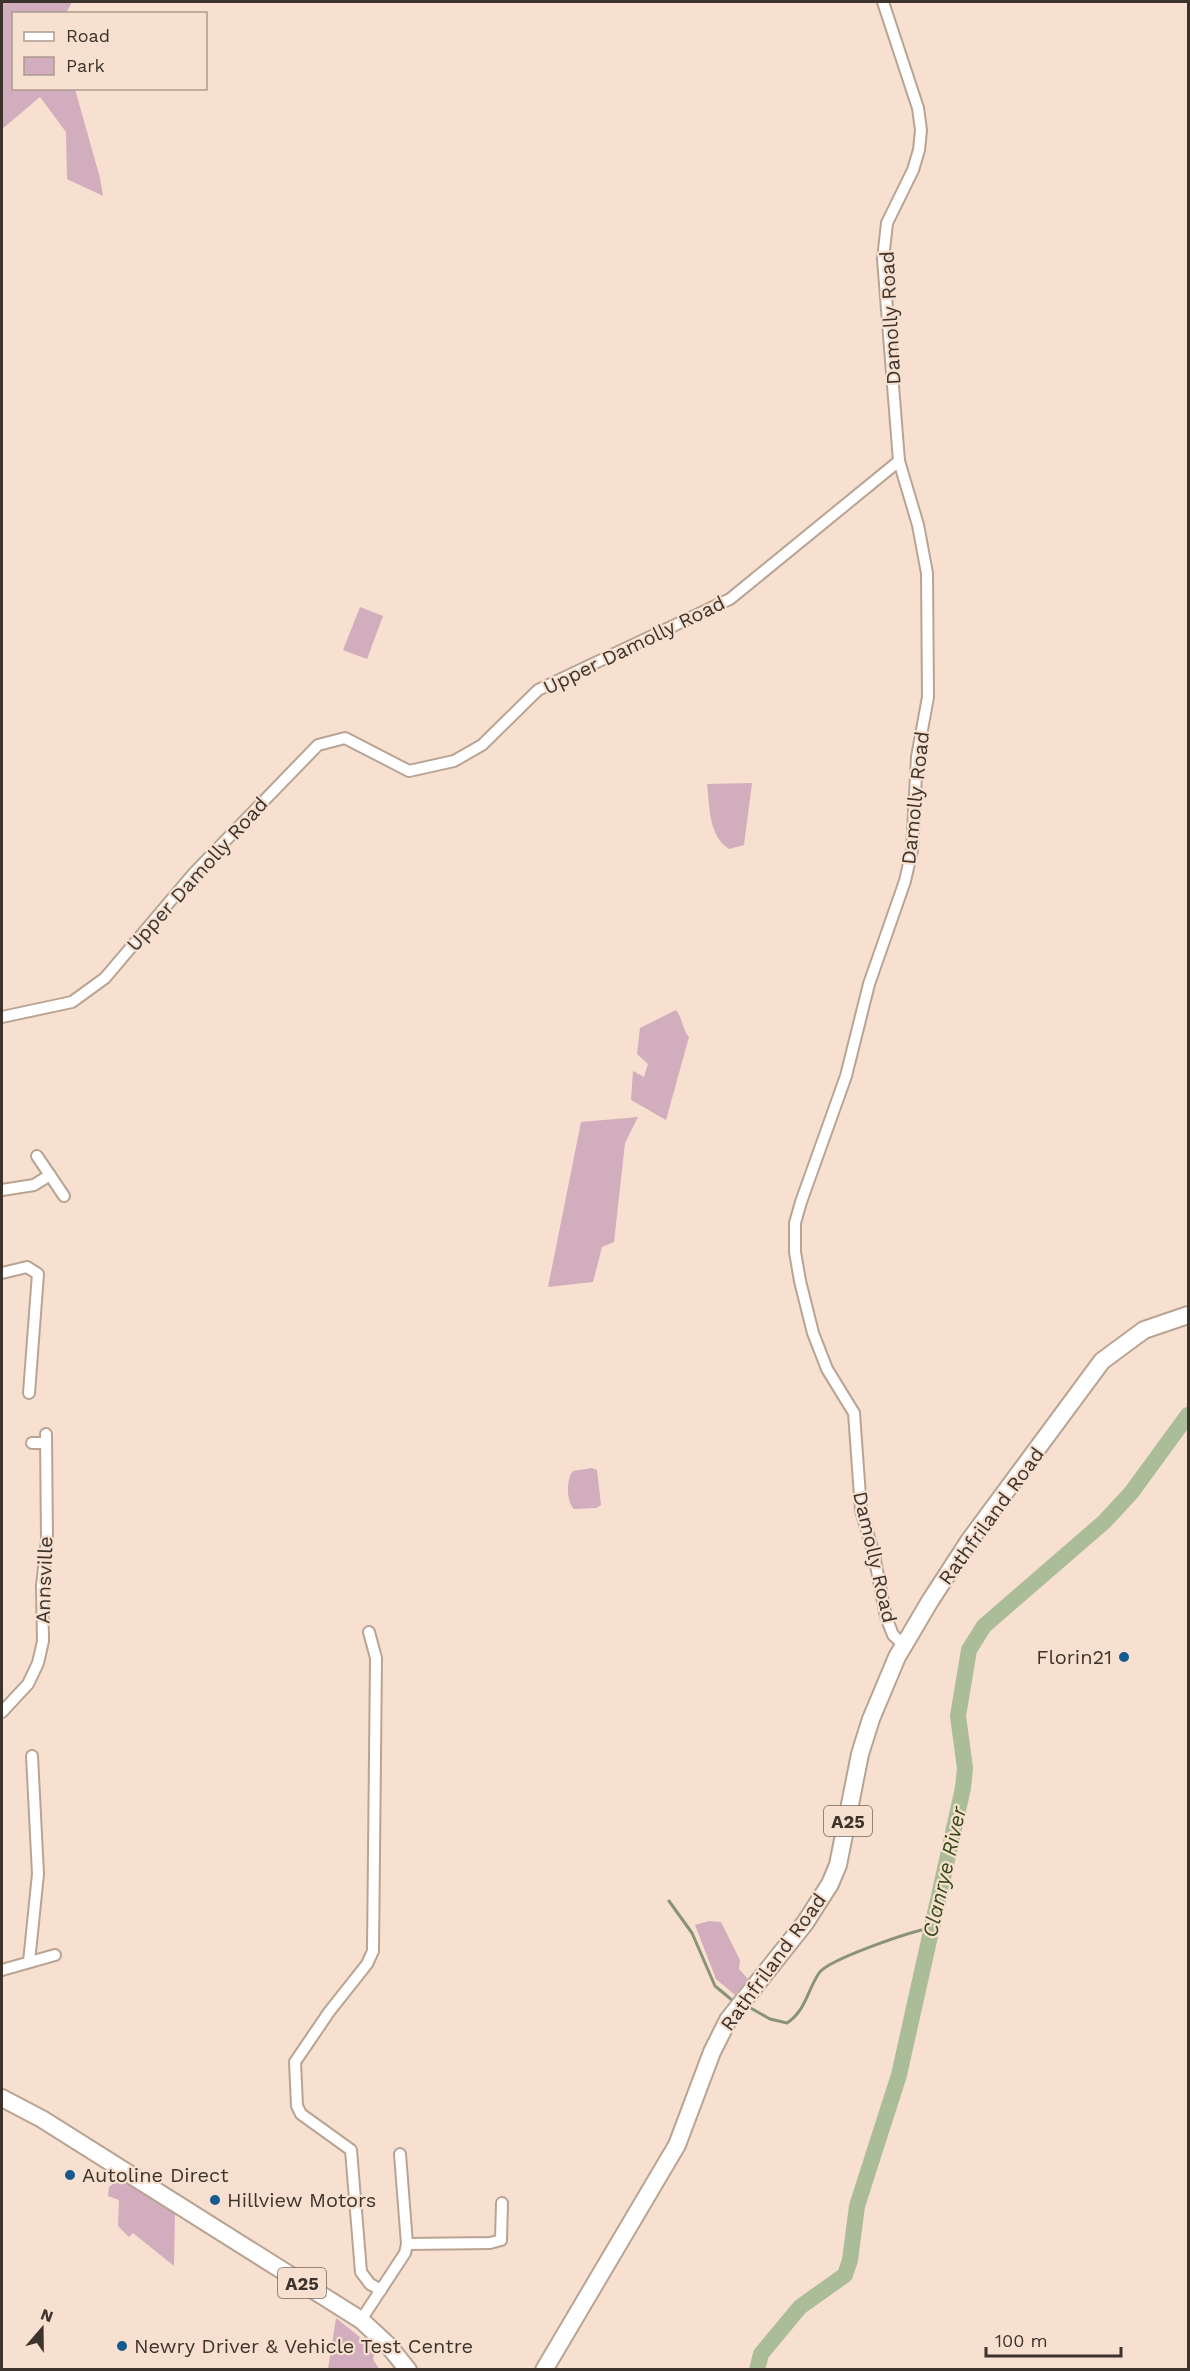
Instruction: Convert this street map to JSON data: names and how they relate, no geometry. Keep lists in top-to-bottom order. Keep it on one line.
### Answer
{"streets":{"main road":["Rathfriland Road","A25"],"street":["Damolly Road","Upper Damolly Road","Annsville"]},"crossings":[["Damolly Road","Upper Damolly Road"],["Damolly Road","Rathfriland Road"]],"water":["Clanrye River"],"places":["Florin21","Autoline Direct","Hillview Motors","Newry Driver & Vehicle Test Centre"],"legend":["Road","Park"],"scale_bar":"100 m","north":"top"}
